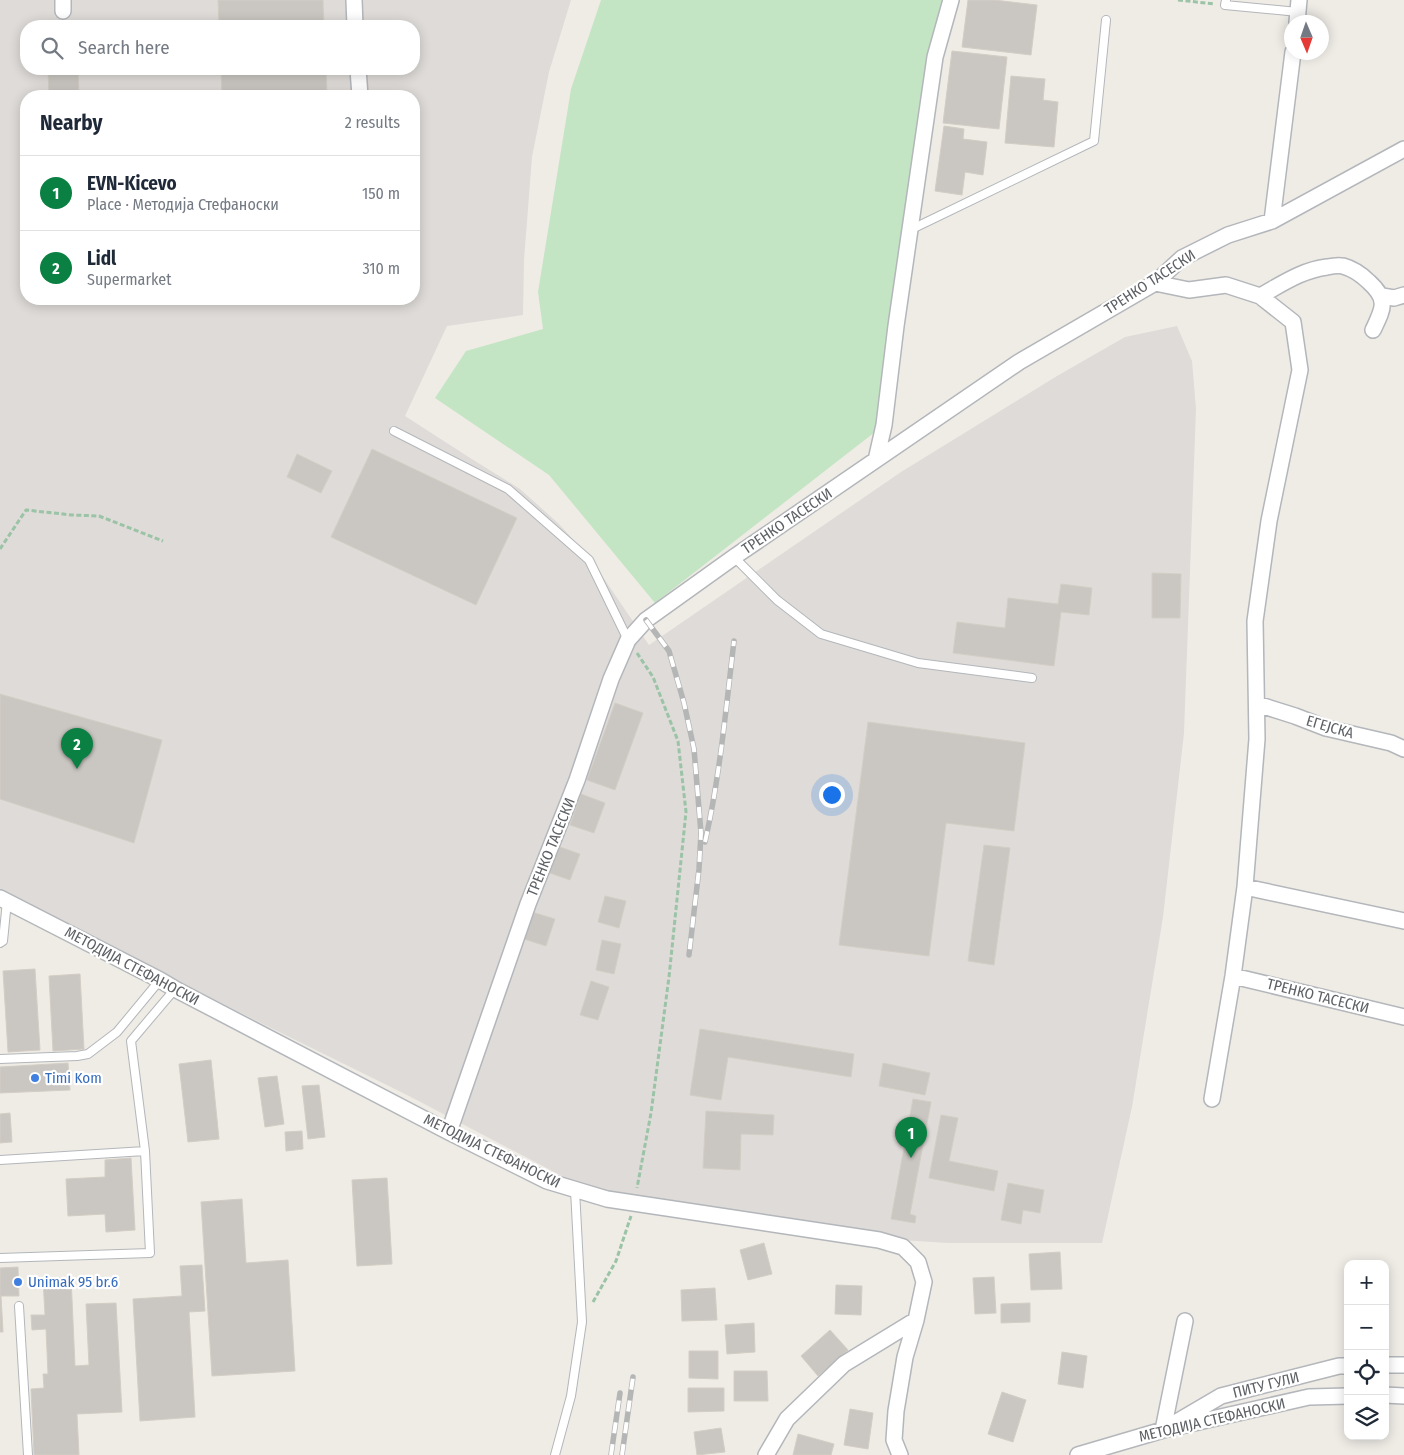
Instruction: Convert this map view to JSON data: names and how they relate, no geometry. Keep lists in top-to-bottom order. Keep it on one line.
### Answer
{"streets":{"street":["ТРЕНКО ТАСЕСКИ","ЕГЕЈСКА","МЕТОДИЈА СТЕФАНОСКИ","ПИТУ ГУЛИ"]},"crossings":[["ТРЕНКО ТАСЕСКИ","МЕТОДИЈА СТЕФАНОСКИ"],["МЕТОДИЈА СТЕФАНОСКИ","ПИТУ ГУЛИ"]],"places":["Timi Kom","Unimak 95 br.6"],"north":"bottom","page":{"search":"Search here","heading":["Nearby","2 results"],"list":[{"mark":"1","name":"EVN-Kicevo","note":"Place · Методија Стефаноски","value":"150 m"},{"mark":"2","name":"Lidl","note":"Supermarket","value":"310 m"}],"pins":["2","1"],"map_buttons":["+","−"]}}
